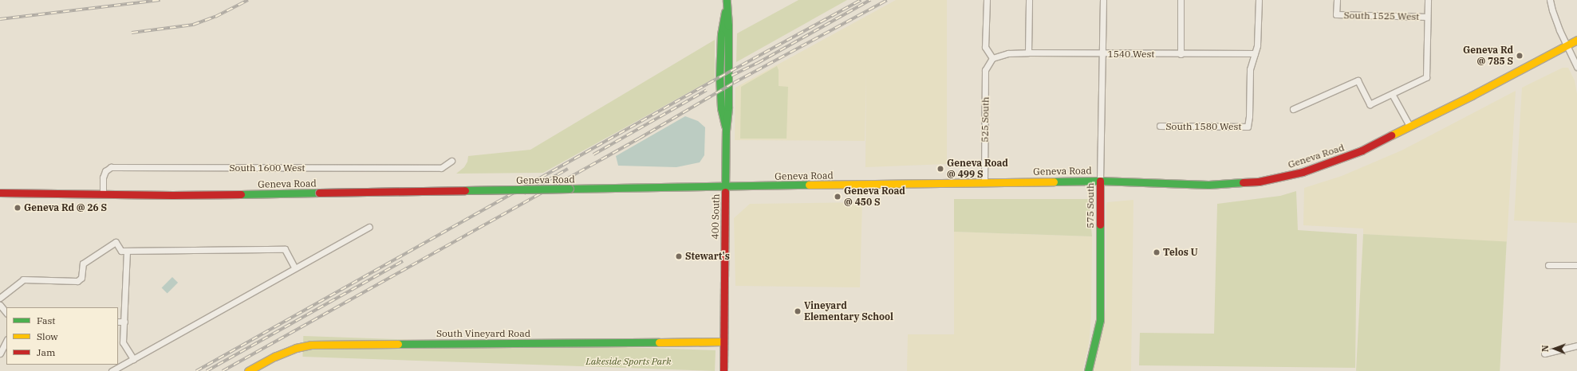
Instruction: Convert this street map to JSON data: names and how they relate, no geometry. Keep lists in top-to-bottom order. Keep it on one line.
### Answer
{"streets":{"main road":["Geneva Road","575 South","400 South","South Vineyard Road"],"street":["South 1525 West","1540 West","525 South","South 1580 West","South 1600 West"]},"crossings":[["1540 West","525 South"],["1540 West","South 1580 West"],["1540 West","575 South"],["525 South","Geneva Road"],["Geneva Road","South 1600 West"],["Geneva Road","575 South"],["Geneva Road","400 South"],["400 South","South Vineyard Road"]],"parks":["Lakeside Sports Park"],"places":["Geneva Rd @ 785 S","Geneva Road @ 499 S","Geneva Road @ 450 S","Geneva Rd @ 26 S","Telos U","Stewart's","Vineyard Elementary School"],"legend":["Fast","Slow","Jam"],"north":"left"}
